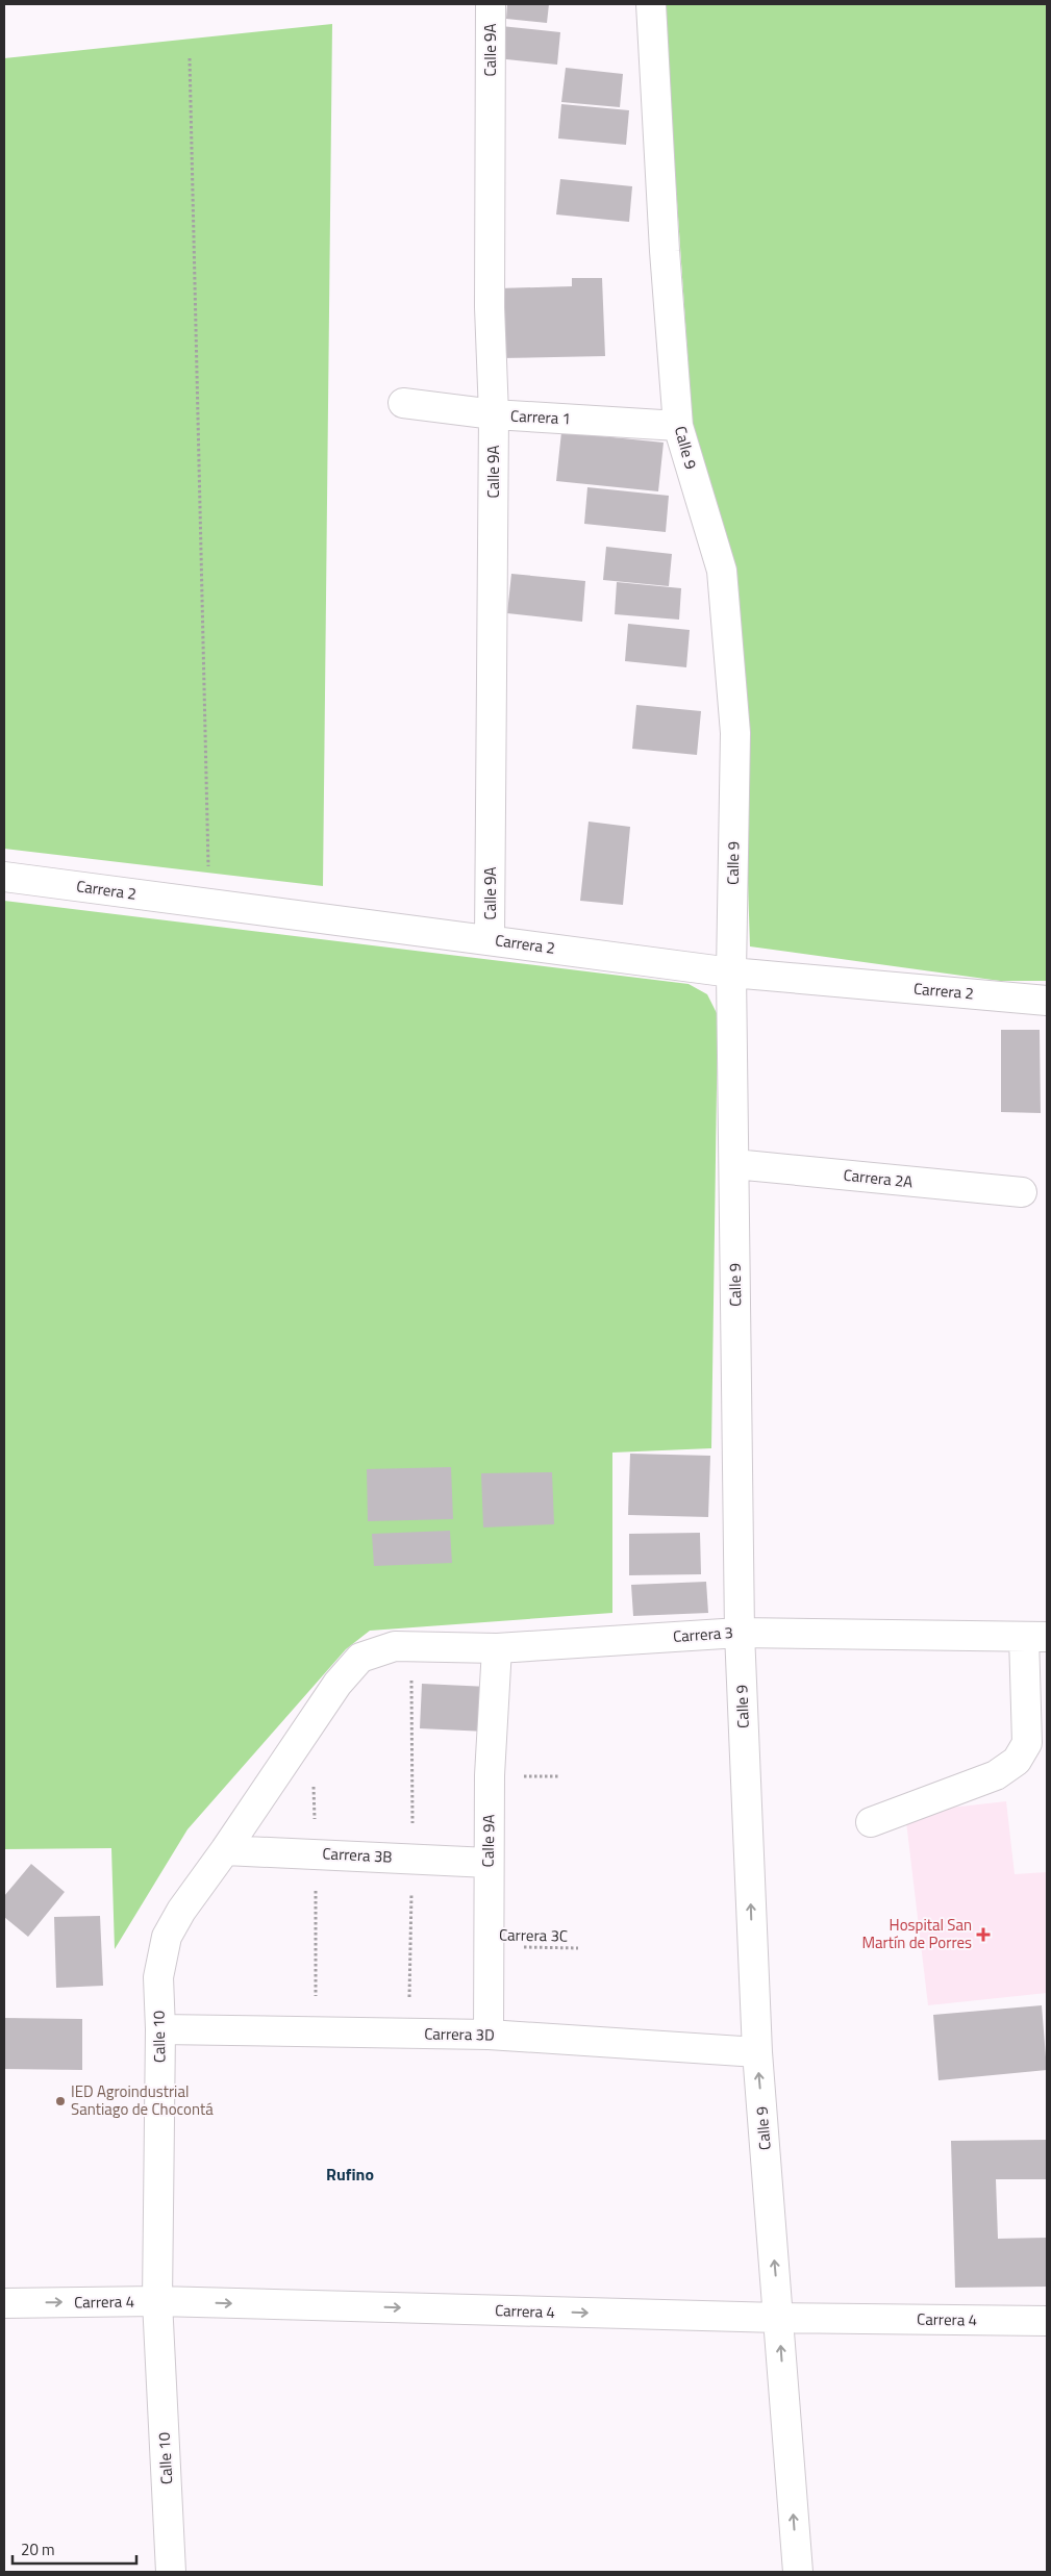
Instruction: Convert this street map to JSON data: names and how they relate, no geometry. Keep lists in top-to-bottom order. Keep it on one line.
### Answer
{"streets":{"street":["Calle 9A","Carrera 1","Calle 9","Carrera 2","Carrera 2A","Carrera 3","Carrera 3B","Carrera 3D","Calle 10","Carrera 4"],"path":["Carrera 3C"]},"crossings":[["Calle 9A","Carrera 1"],["Calle 9A","Carrera 2"],["Calle 9A","Carrera 3"],["Calle 9A","Carrera 3B"],["Calle 9A","Carrera 3C"],["Calle 9A","Carrera 3D"],["Carrera 1","Calle 9"],["Calle 9","Carrera 2"],["Calle 9","Carrera 2A"],["Calle 9","Carrera 3"],["Calle 9","Carrera 3D"],["Calle 9","Carrera 4"],["Carrera 3","Calle 10"],["Carrera 3B","Calle 10"],["Carrera 3D","Calle 10"],["Calle 10","Carrera 4"]],"one_way":["Calle 9","Carrera 4"],"districts":["Rufino"],"places":{"health":["Hospital San Martín de Porres"],"other":["IED Agroindustrial Santiago de Chocontá"]},"scale_bar":"20 m"}
